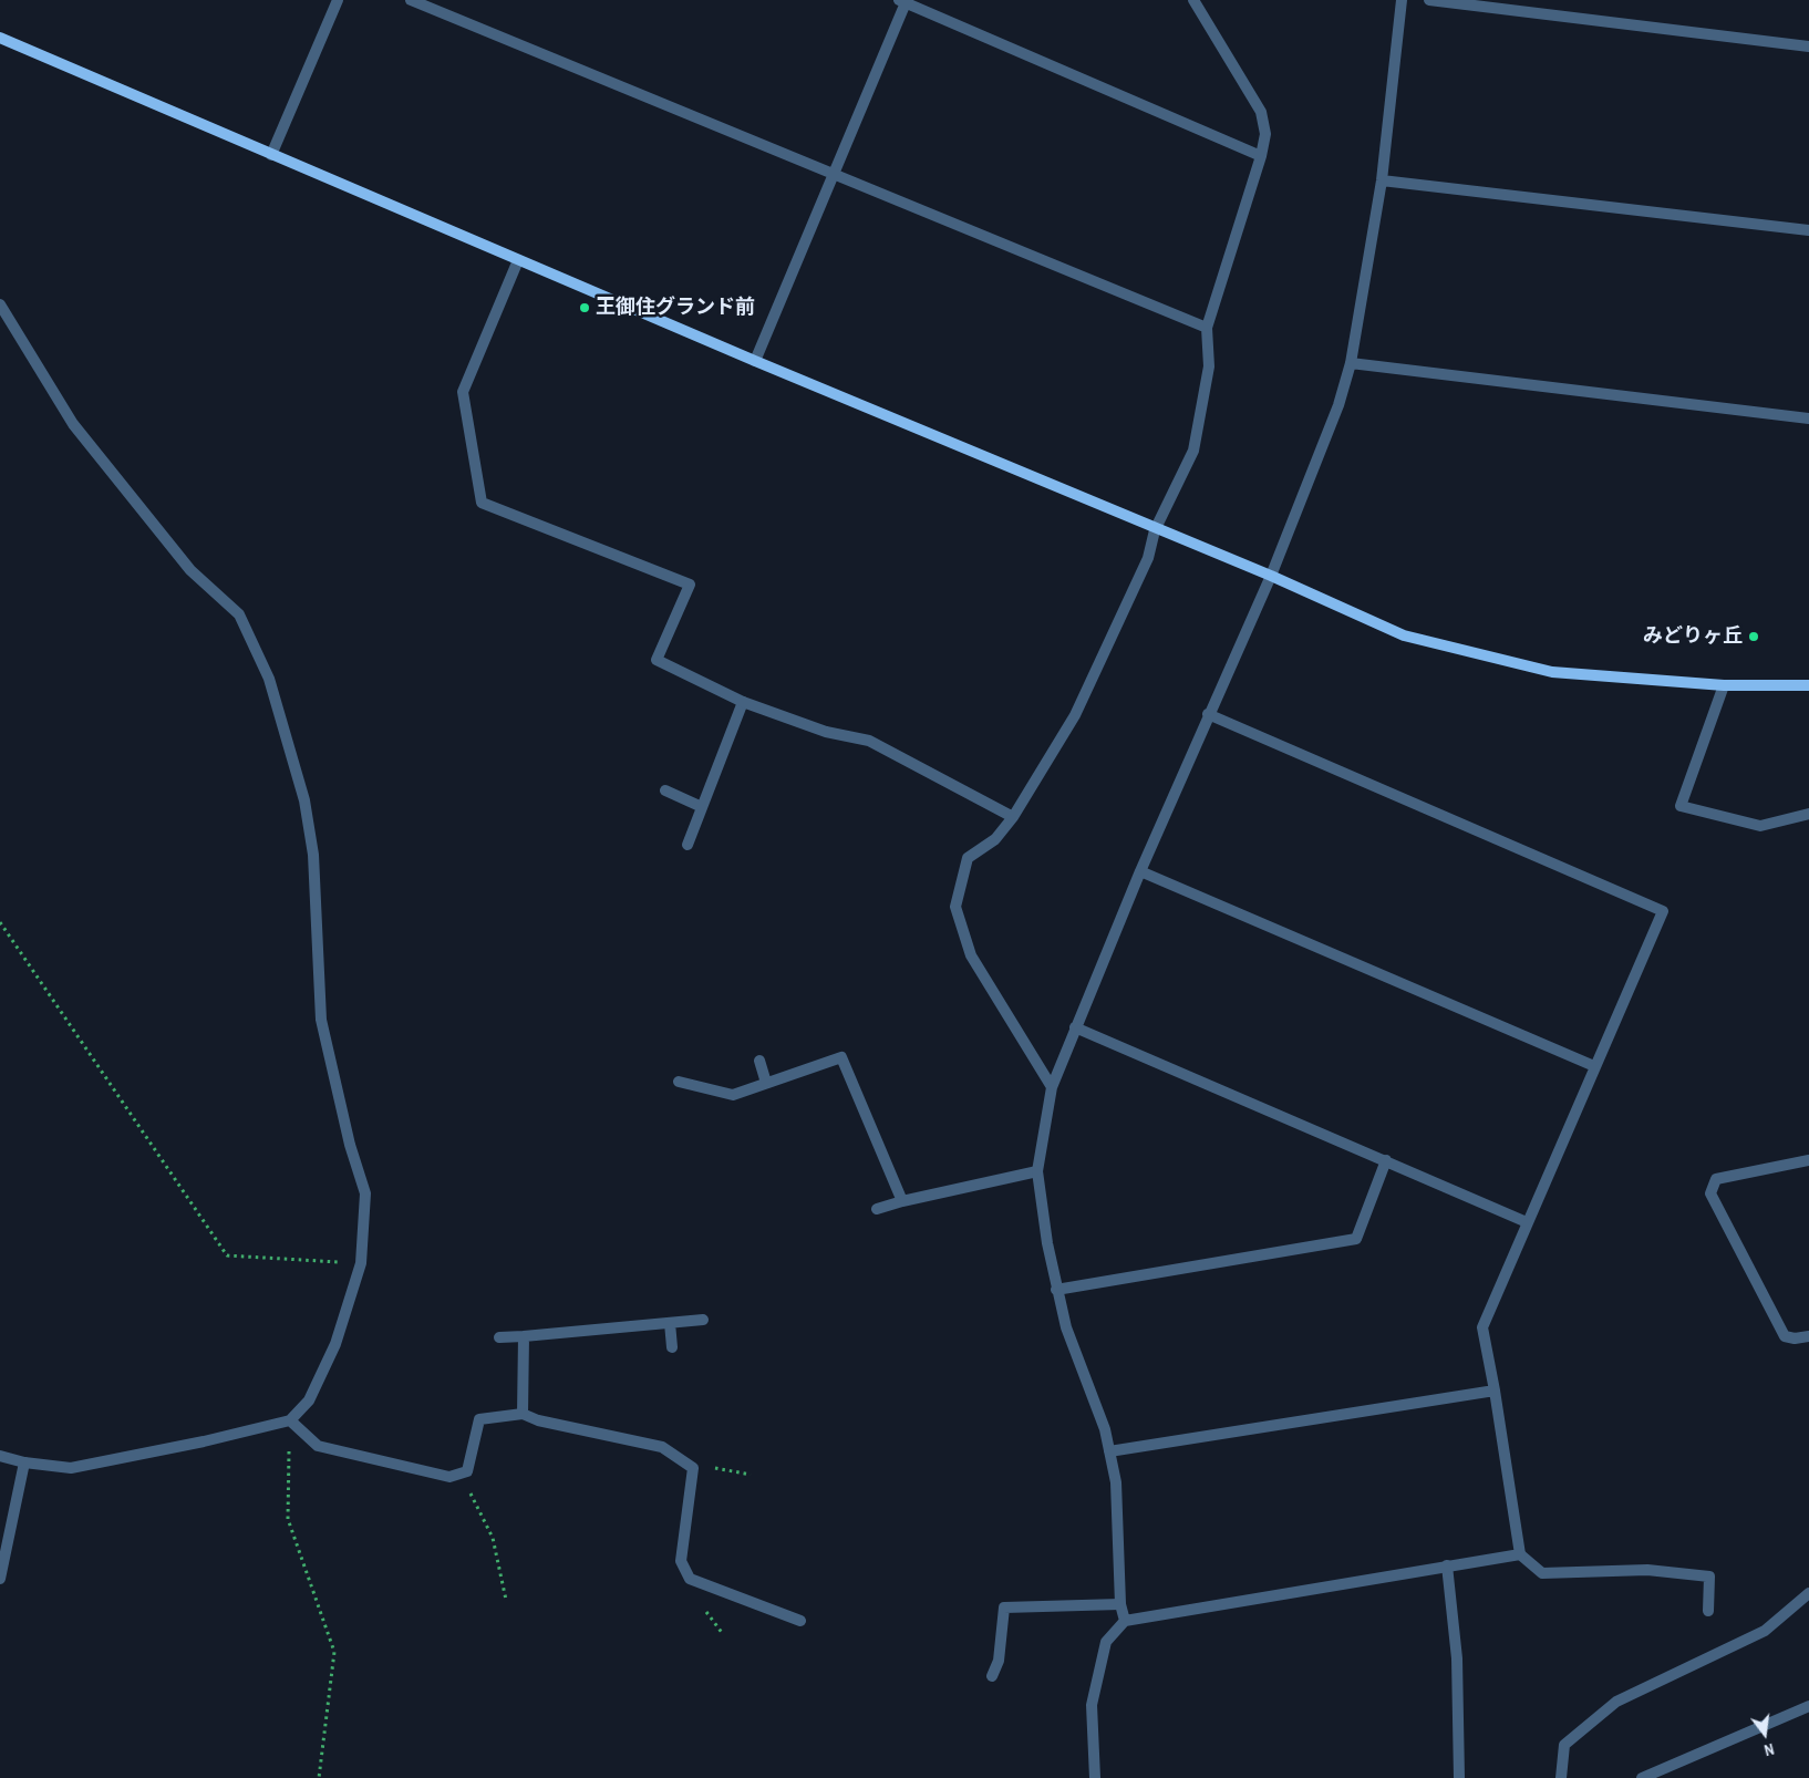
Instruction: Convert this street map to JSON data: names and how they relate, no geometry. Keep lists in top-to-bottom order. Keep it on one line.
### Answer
{"places":["王御住グランド前","みどりヶ丘"],"north":"bottom"}
